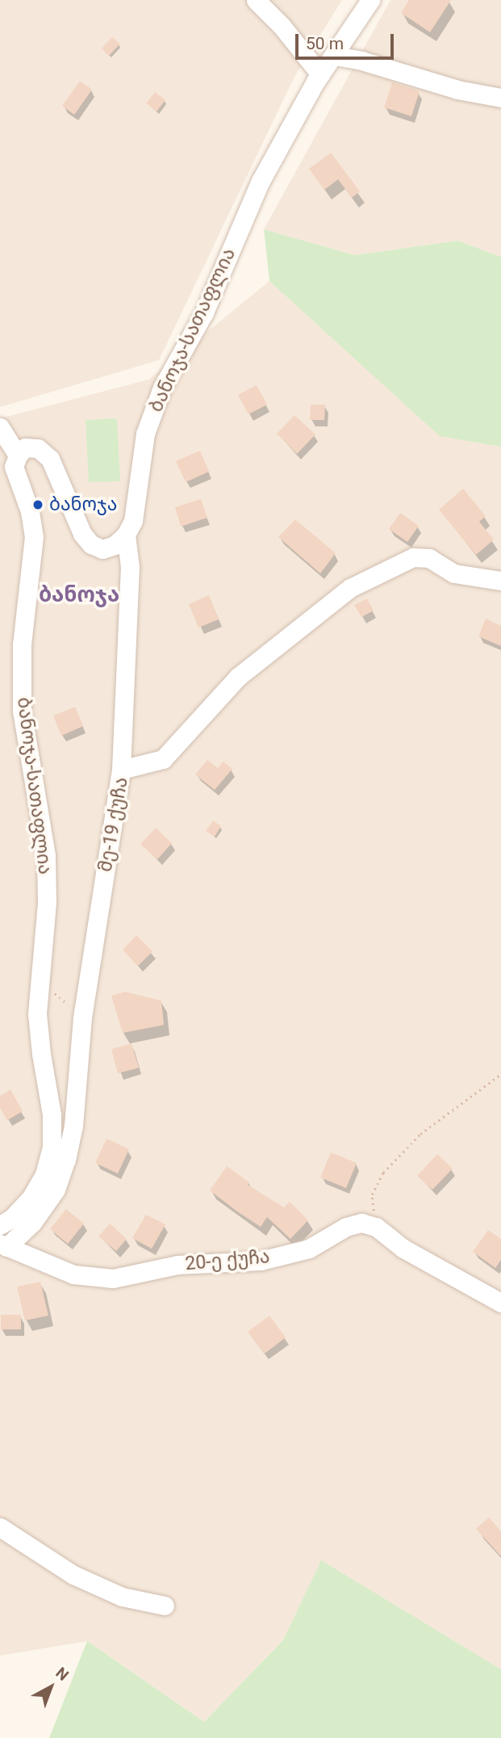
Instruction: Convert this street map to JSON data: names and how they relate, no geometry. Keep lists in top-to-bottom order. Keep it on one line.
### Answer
{"streets":{"street":["ბანოჯა-სათაფლია","მე-19 ქუჩა","20-ე ქუჩა"]},"crossings":[["მე-19 ქუჩა","20-ე ქუჩა"]],"districts":["ბანოჯა"],"places":["ბანოჯა"],"scale_bar":"50 m","north":"top right"}
